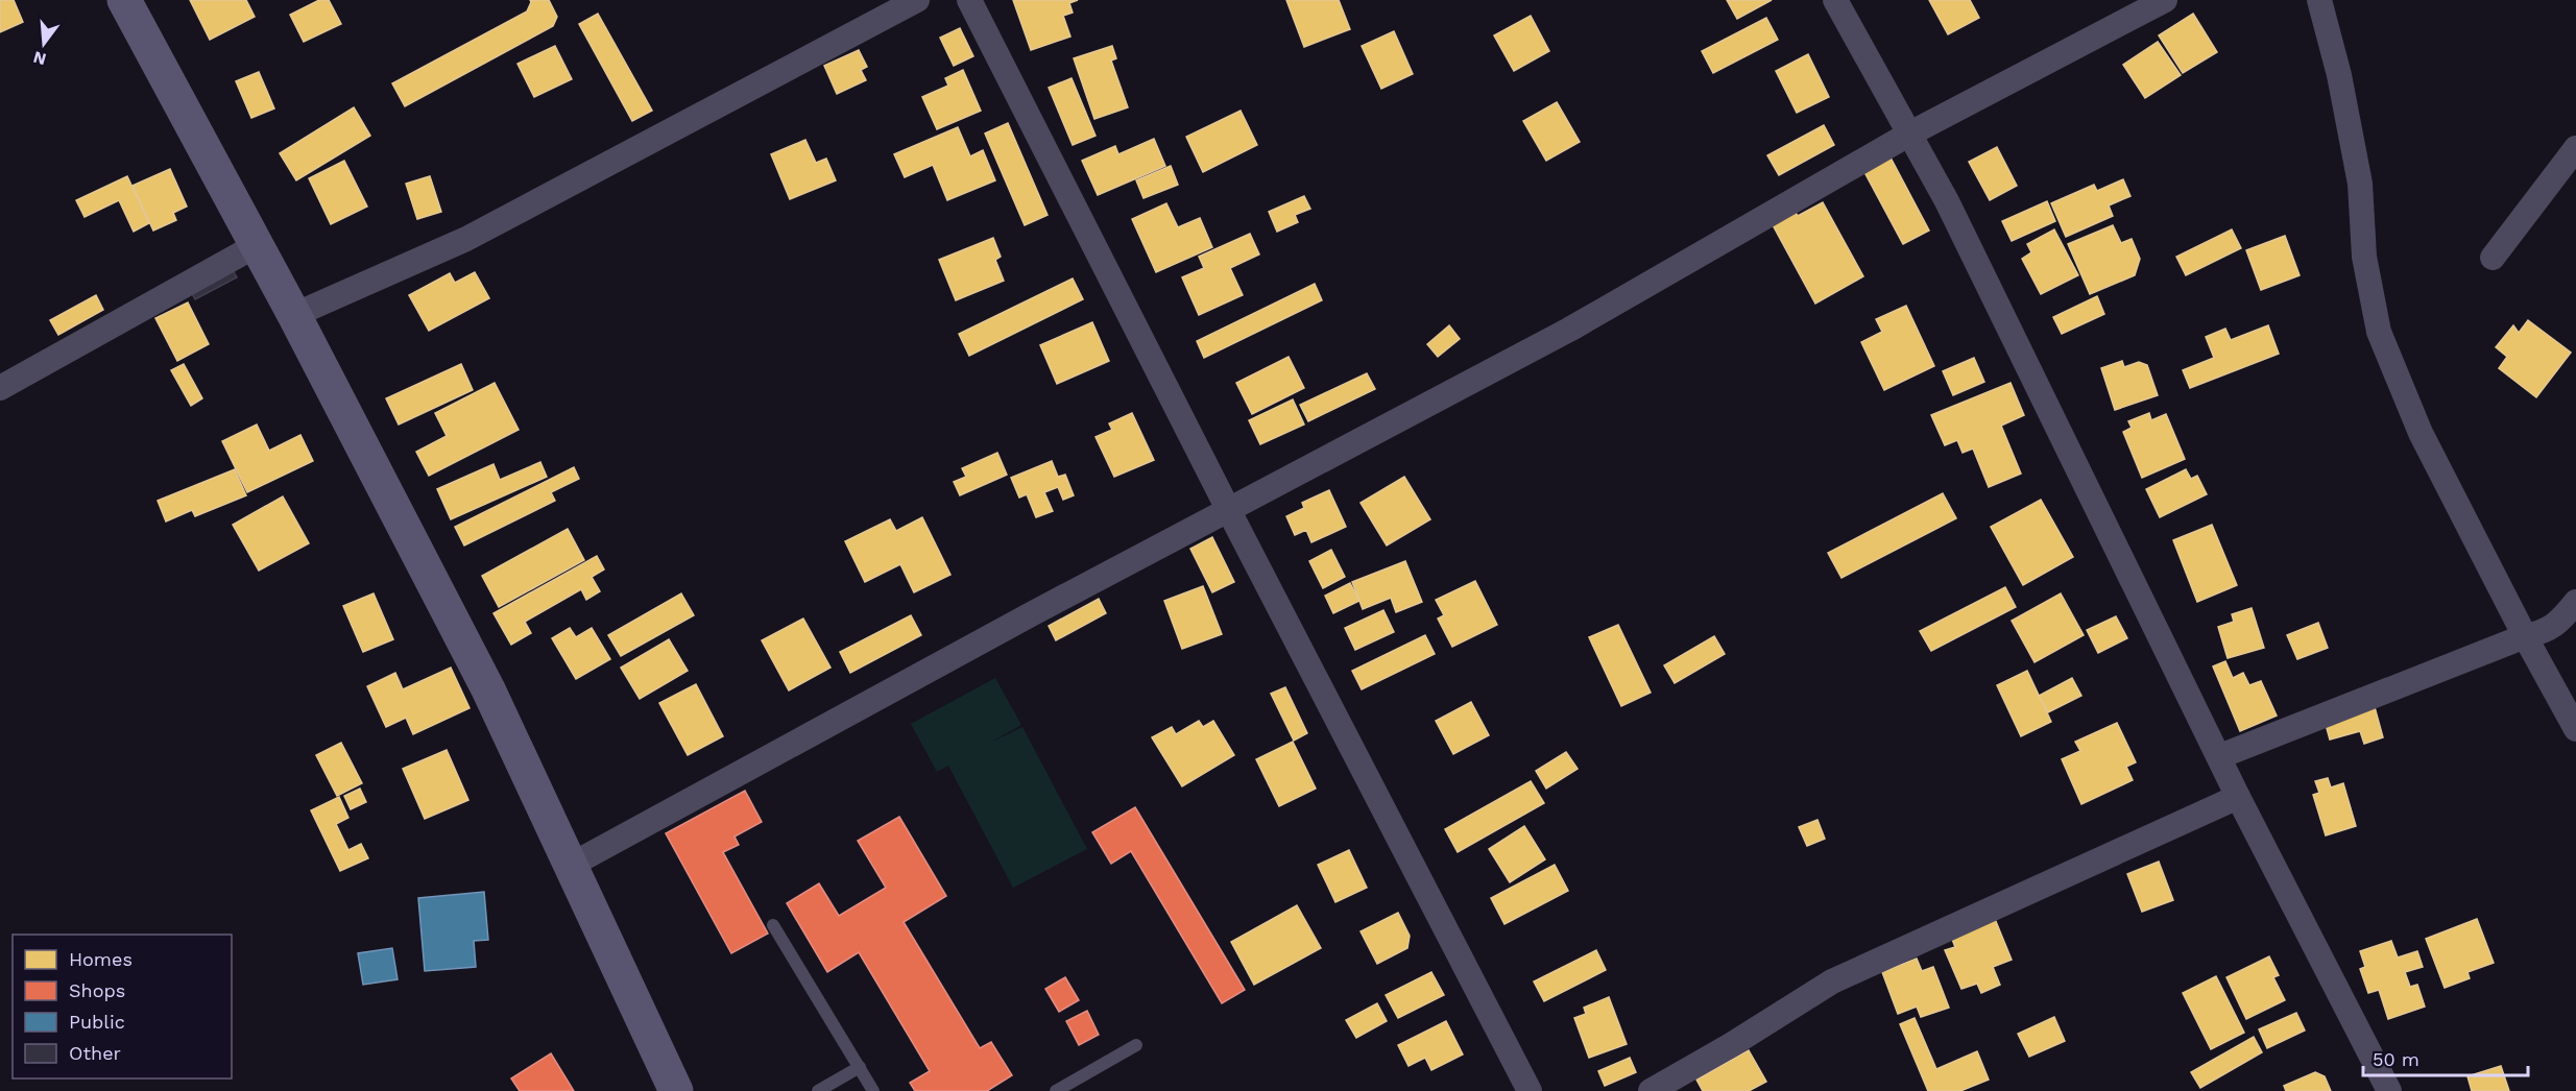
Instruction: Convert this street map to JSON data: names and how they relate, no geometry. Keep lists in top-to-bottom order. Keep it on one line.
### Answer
{"legend":["Homes","Shops","Public","Other"],"scale_bar":"50 m","north":"bottom"}
